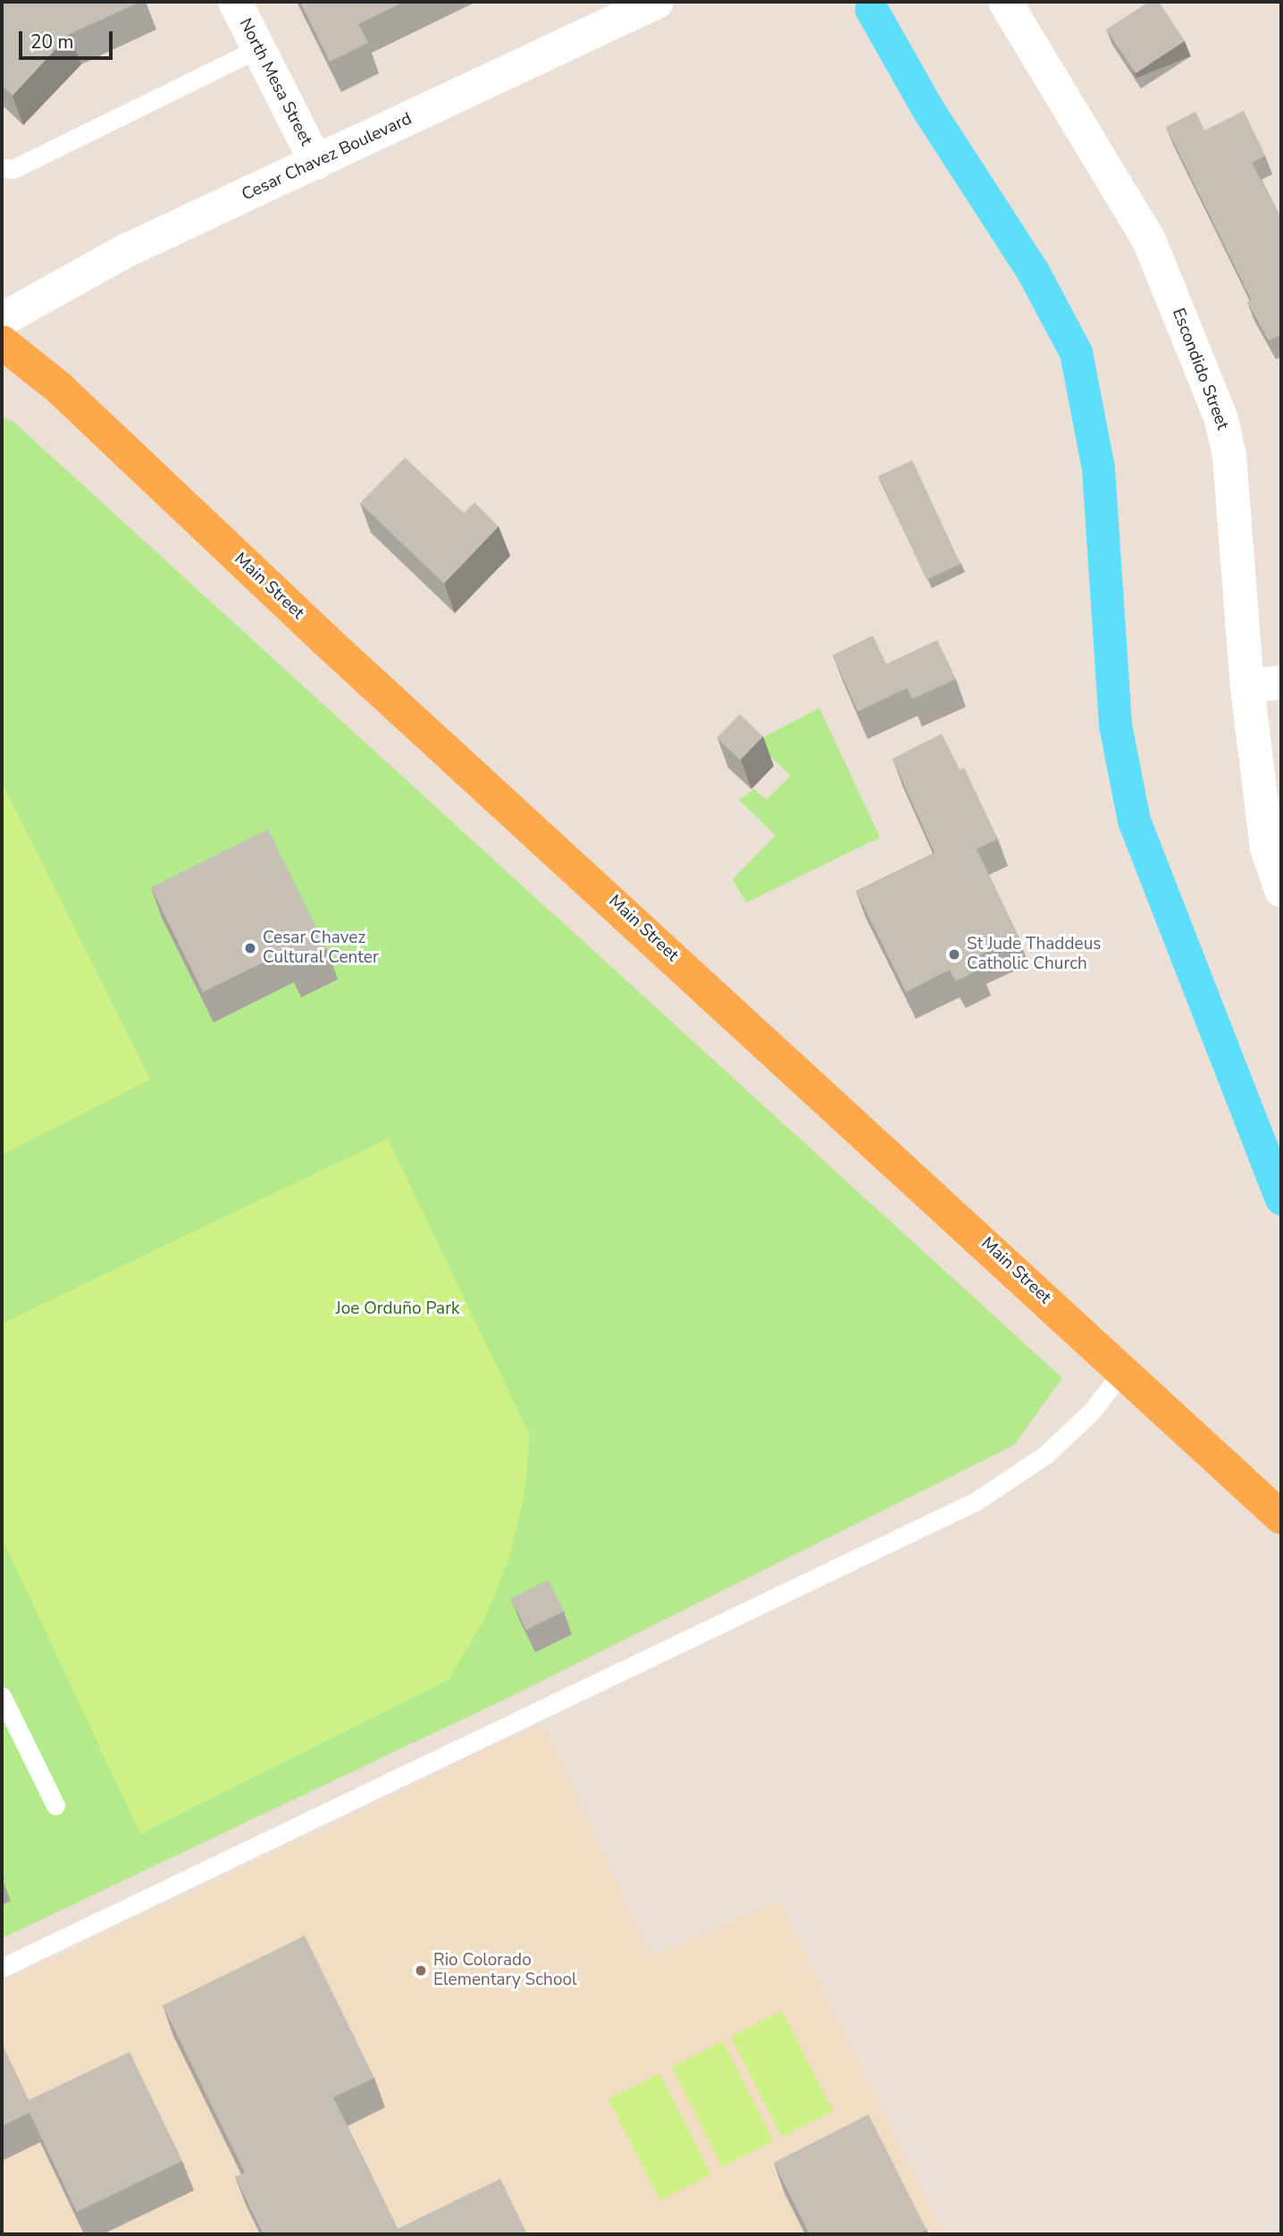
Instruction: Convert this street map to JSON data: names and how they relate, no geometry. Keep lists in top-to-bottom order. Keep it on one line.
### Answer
{"streets":{"highway":["Main Street"],"street":["North Mesa Street","Cesar Chavez Boulevard","Escondido Street"]},"crossings":[["North Mesa Street","Cesar Chavez Boulevard"]],"parks":["Joe Orduño Park"],"places":["Cesar Chavez Cultural Center","St Jude Thaddeus Catholic Church","Rio Colorado Elementary School"],"scale_bar":"20 m"}
